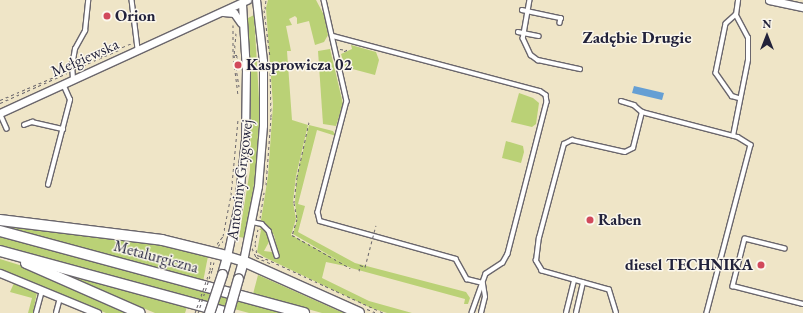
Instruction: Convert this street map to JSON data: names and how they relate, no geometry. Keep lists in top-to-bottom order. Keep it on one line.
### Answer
{"streets":{"main road":["Metalurgiczna"],"street":["Mełgiewska","Antoniny Grygowej"]},"crossings":[["Mełgiewska","Antoniny Grygowej"]],"districts":["Zadębie Drugie"],"places":["Orion","Kasprowicza 02","Raben","diesel TECHNIKA"],"north":"top"}
